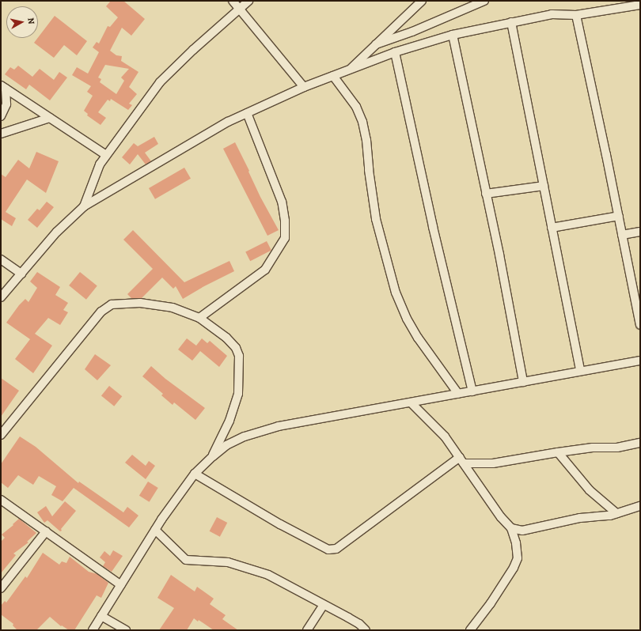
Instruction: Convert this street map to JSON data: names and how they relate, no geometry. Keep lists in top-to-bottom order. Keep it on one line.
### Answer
{"north":"right"}
